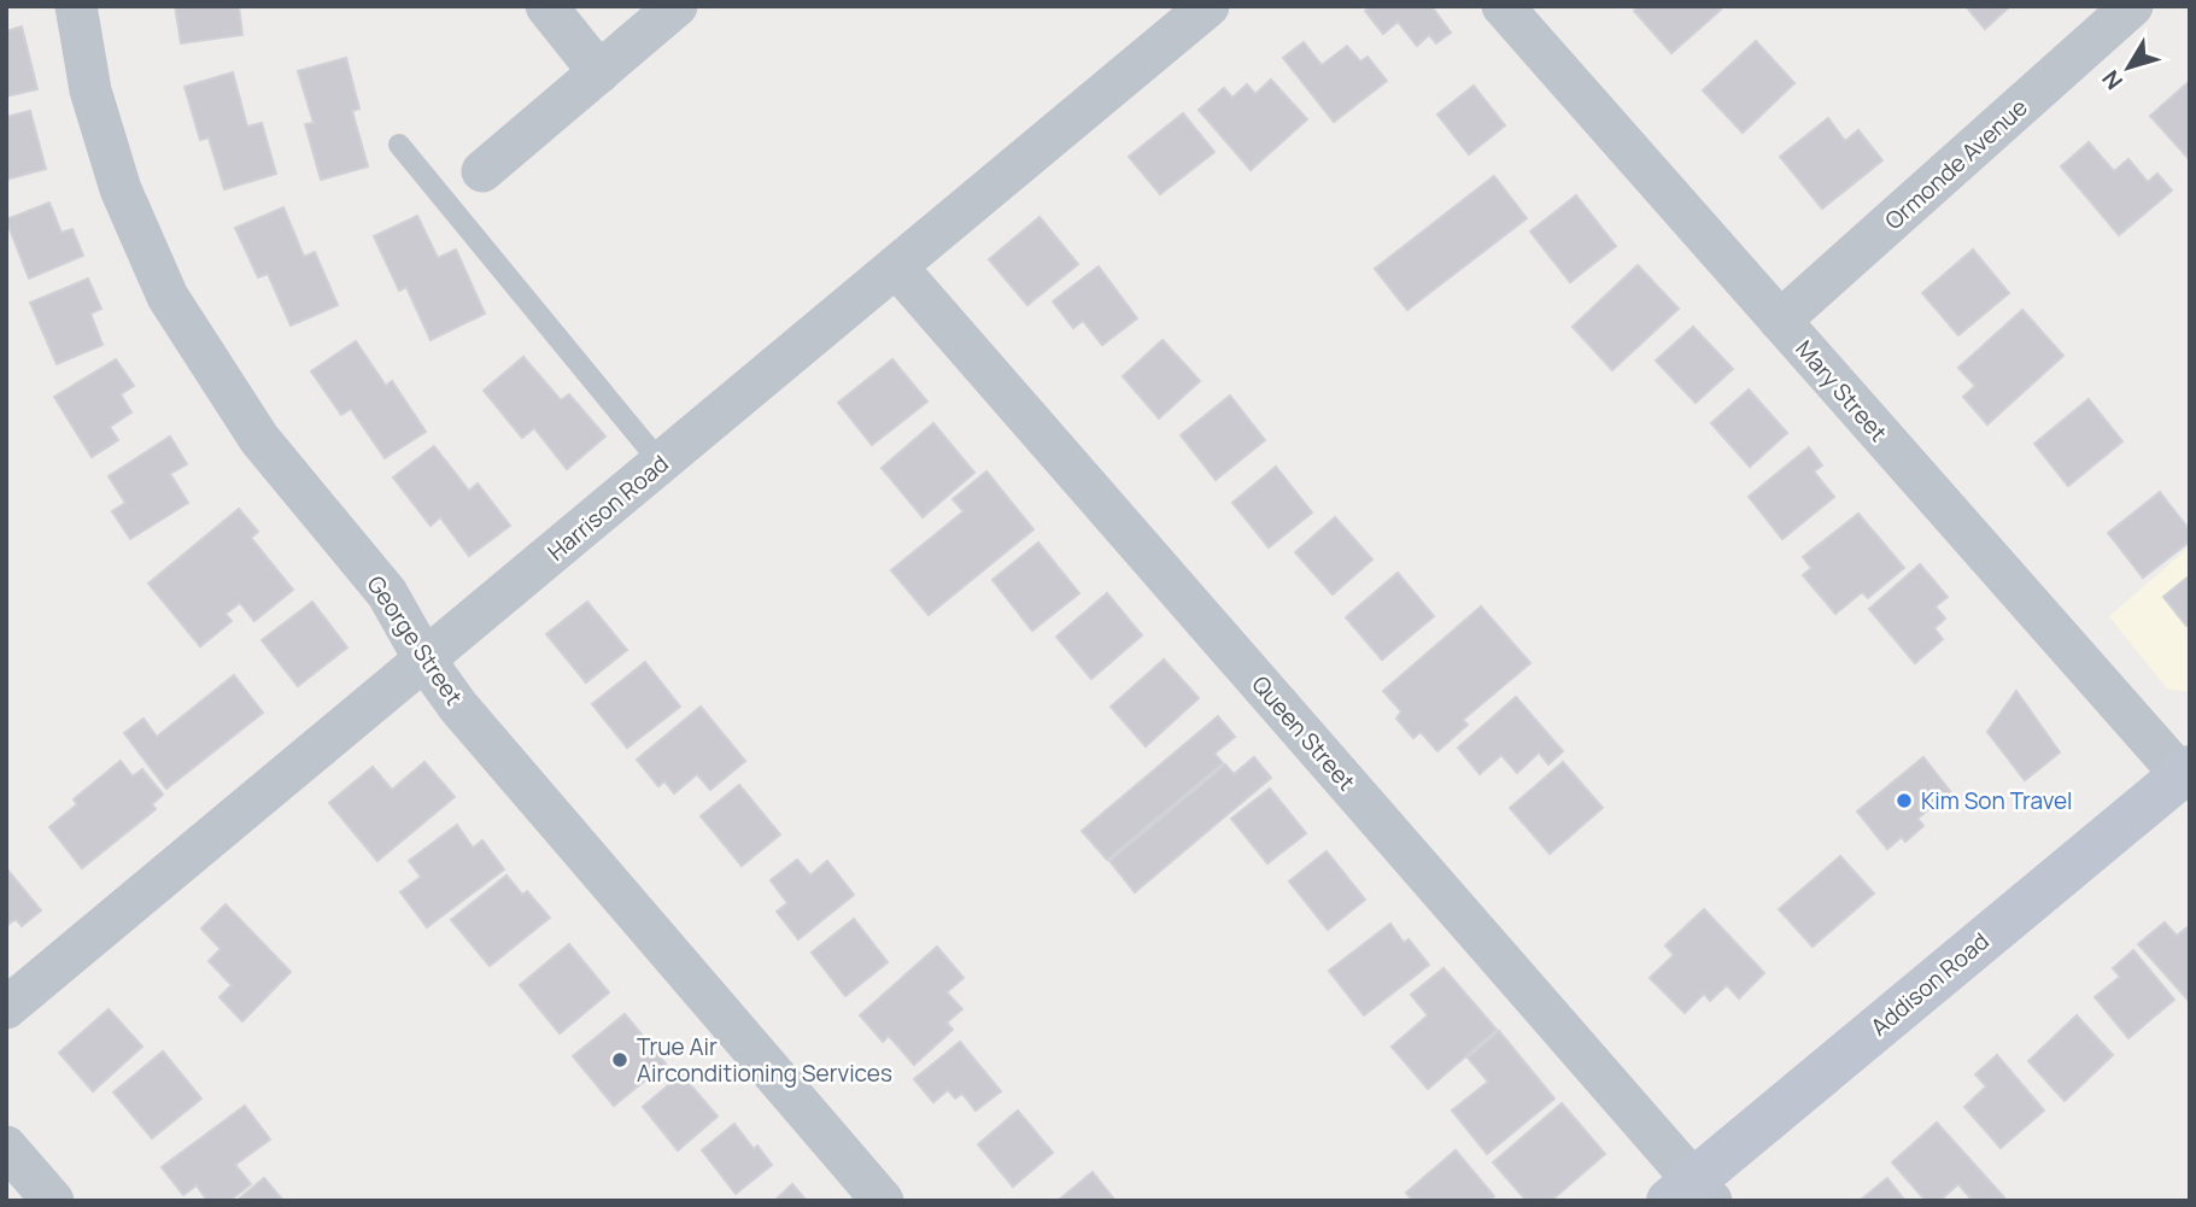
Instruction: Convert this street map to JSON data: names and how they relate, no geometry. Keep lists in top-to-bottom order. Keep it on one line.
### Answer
{"streets":{"main road":["Addison Road"],"street":["Ormonde Avenue","Mary Street","Harrison Road","George Street","Queen Street"]},"crossings":[["Ormonde Avenue","Mary Street"],["Mary Street","Addison Road"],["Harrison Road","George Street"],["Harrison Road","Queen Street"],["Queen Street","Addison Road"]],"places":["Kim Son Travel","True Air Airconditioning Services"],"north":"bottom left"}
